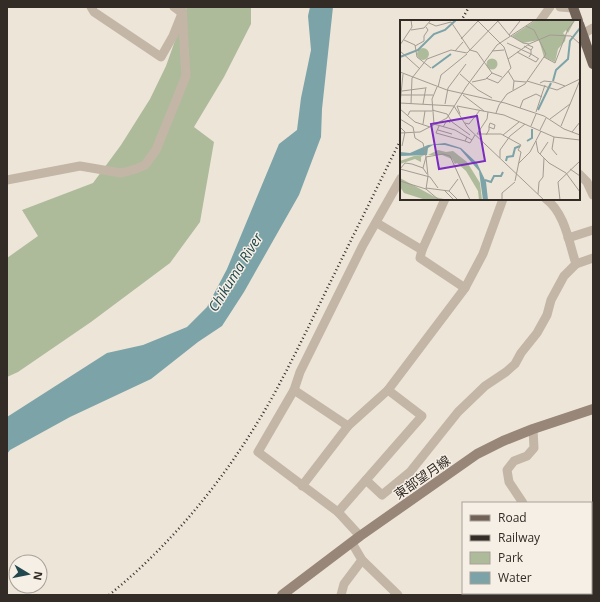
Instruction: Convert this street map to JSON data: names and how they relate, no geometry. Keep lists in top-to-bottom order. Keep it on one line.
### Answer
{"streets":{"main road":["東部望月線"]},"water":["Chikuma River"],"legend":["Road","Railway","Park","Water"],"north":"right"}
